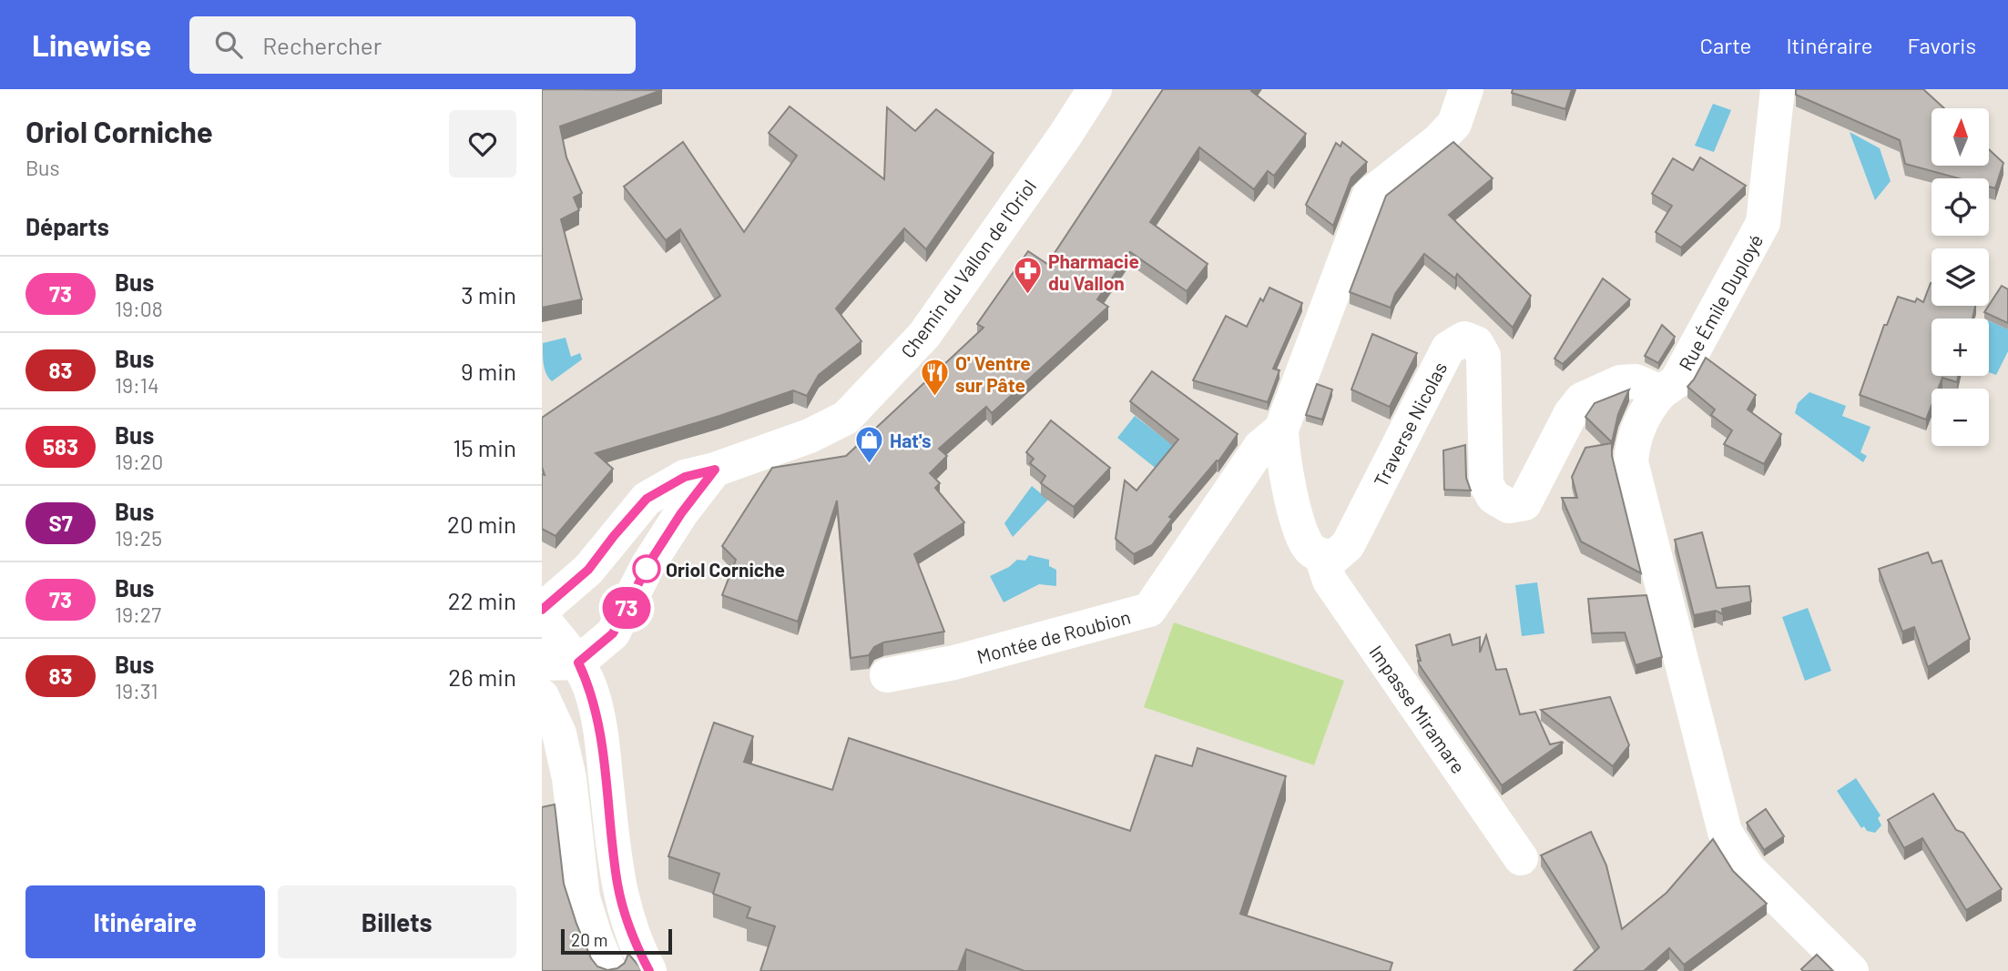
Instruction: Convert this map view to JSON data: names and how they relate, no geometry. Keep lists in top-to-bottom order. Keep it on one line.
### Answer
{"streets":{"street":["Chemin du Vallon de l'Oriol","Rue Émile Duployé","Traverse Nicolas","Montée de Roubion","Impasse Miramare"]},"crossings":[["Rue Émile Duployé","Traverse Nicolas"],["Traverse Nicolas","Impasse Miramare"]],"places":{"pharmacy":["Pharmacie du Vallon"],"restaurant":["O' Ventre sur Pâte"],"shop":["Hat's"],"other":["Oriol Corniche"]},"lines":["bus line 73"],"scale_bar":"20 m","north":"top","page":{"header":"Linewise","search":"Rechercher","nav":["Carte","Itinéraire","Favoris"],"heading":[["Oriol Corniche","Bus"],"Départs"],"on_map":"73","map_buttons":["+","−"],"list":[{"mark":"73","name":"Bus","note":"19:08","value":"3 min"},{"mark":"83","name":"Bus","note":"19:14","value":"9 min"},{"mark":"583","name":"Bus","note":"19:20","value":"15 min"},{"mark":"S7","name":"Bus","note":"19:25","value":"20 min"},{"mark":"73","name":"Bus","note":"19:27","value":"22 min"},{"mark":"83","name":"Bus","note":"19:31","value":"26 min"}],"buttons":["Itinéraire","Billets"],"scale":"20 m"}}
